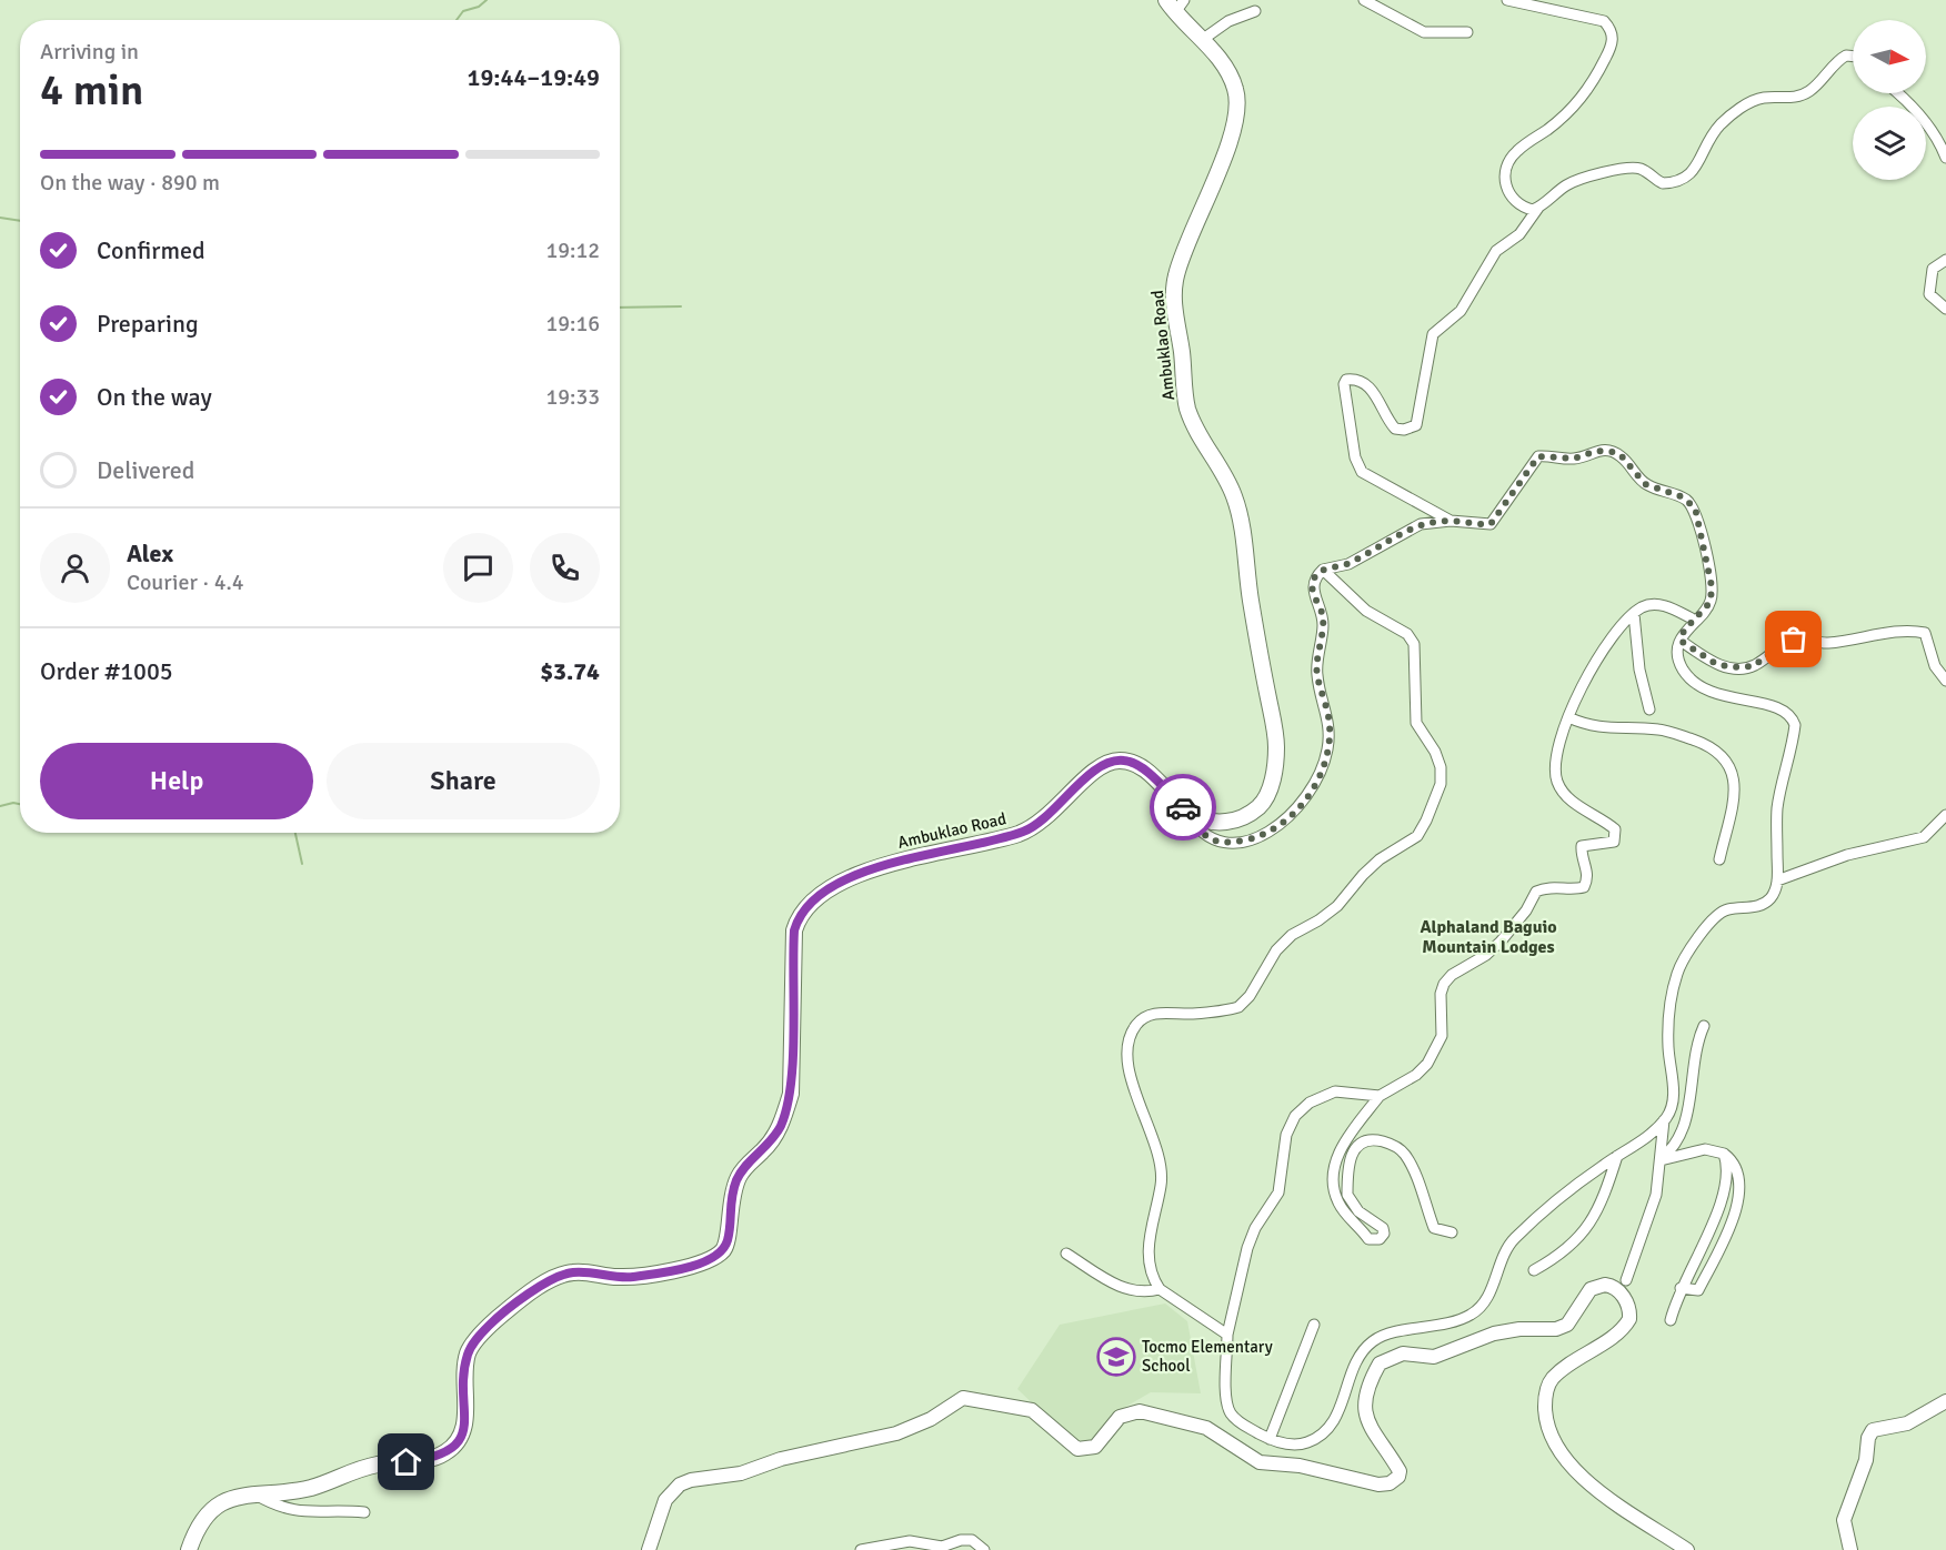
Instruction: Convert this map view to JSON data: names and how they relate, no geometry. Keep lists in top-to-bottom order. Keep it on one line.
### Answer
{"streets":{"main road":["Ambuklao Road"]},"districts":["Alphaland Baguio Mountain Lodges"],"places":{"school or university":["Tocmo Elementary School"]},"north":"right","page":{"heading":["4 min","Arriving in","19:44–19:49"],"panel":["Alex","Courier · 4.4","Order #1005","$3.74"],"bar":"On the way · 890 m","list":[["Confirmed","19:12"],["Preparing","19:16"],["On the way","19:33"],"Delivered"],"buttons":["Help","Share"]}}
